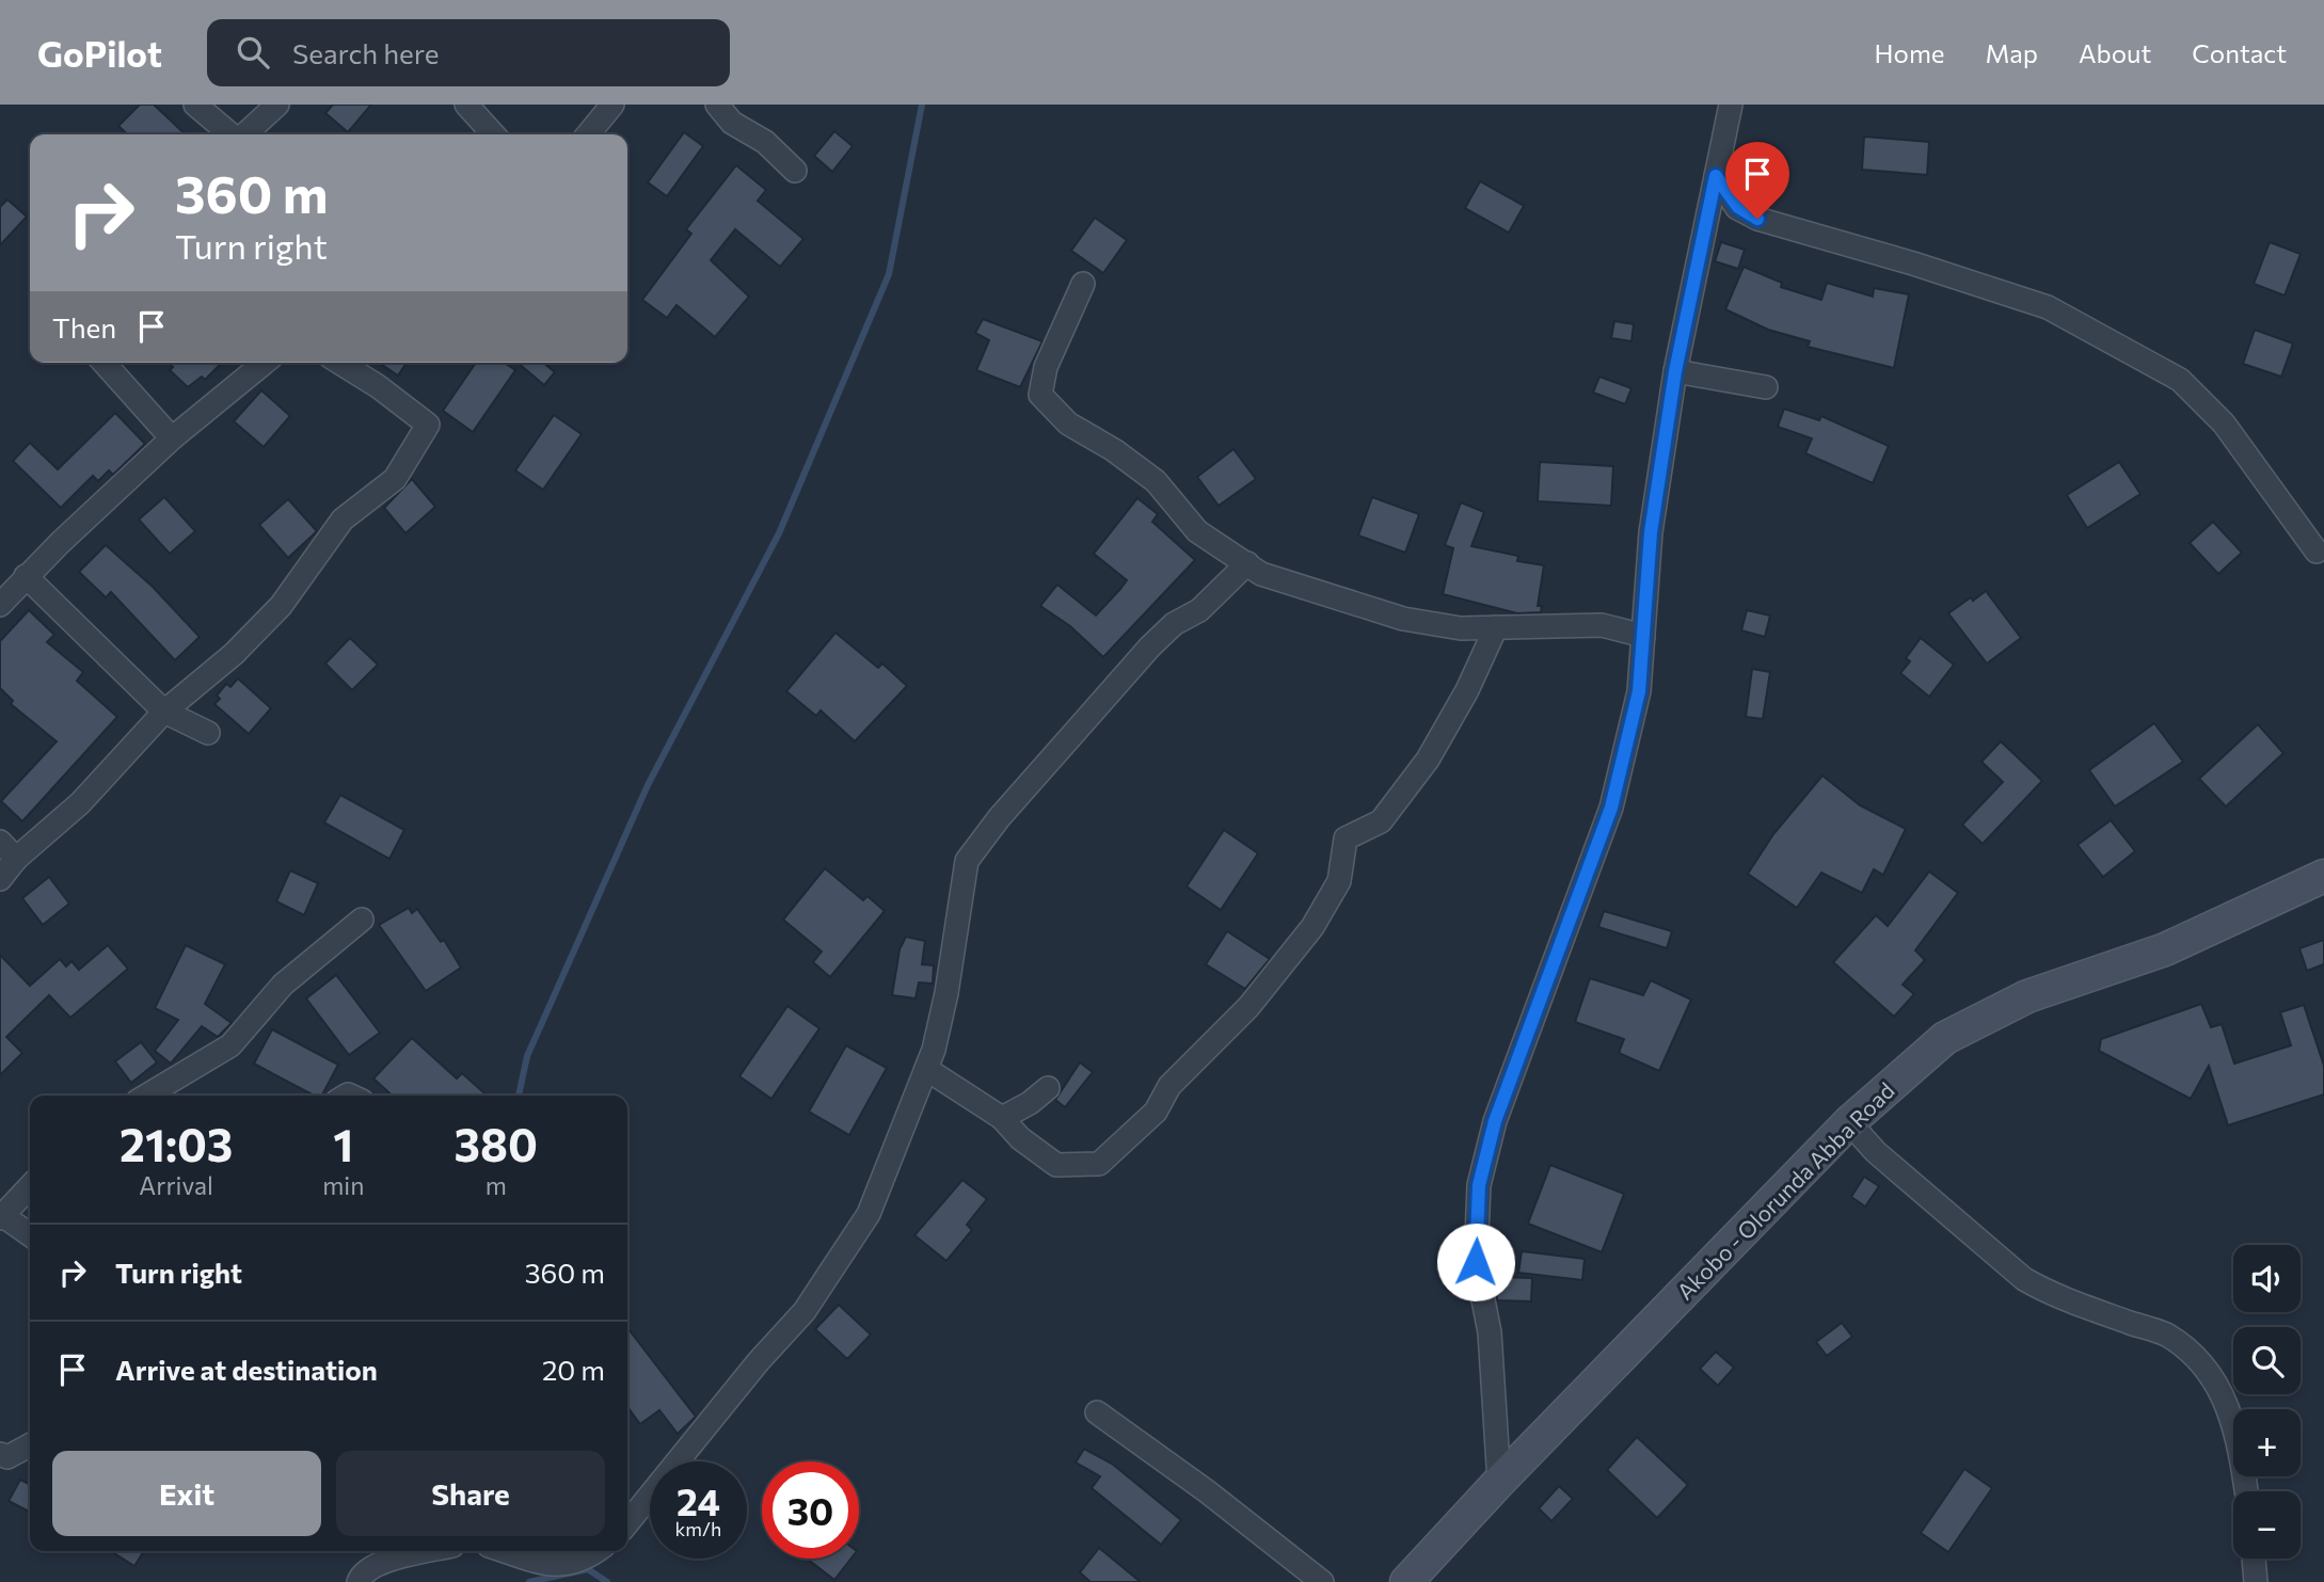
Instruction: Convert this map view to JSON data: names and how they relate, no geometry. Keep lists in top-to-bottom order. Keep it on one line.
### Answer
{"streets":{"main road":["Akobo - Olorunda Abba Road"]},"page":{"header":"GoPilot","search":"Search here","nav":["Home","Map","About","Contact"],"turn":["360 m","Turn right"],"then":"Then","eta":["21:03","Arrival","1","min","380","m"],"list":[{"name":"Turn right","value":"360 m"},{"name":"Arrive at destination","value":"20 m"}],"map_buttons":["+","−"],"buttons":["Exit","Share"],"speed":"24 km/h","limit":"30"}}
